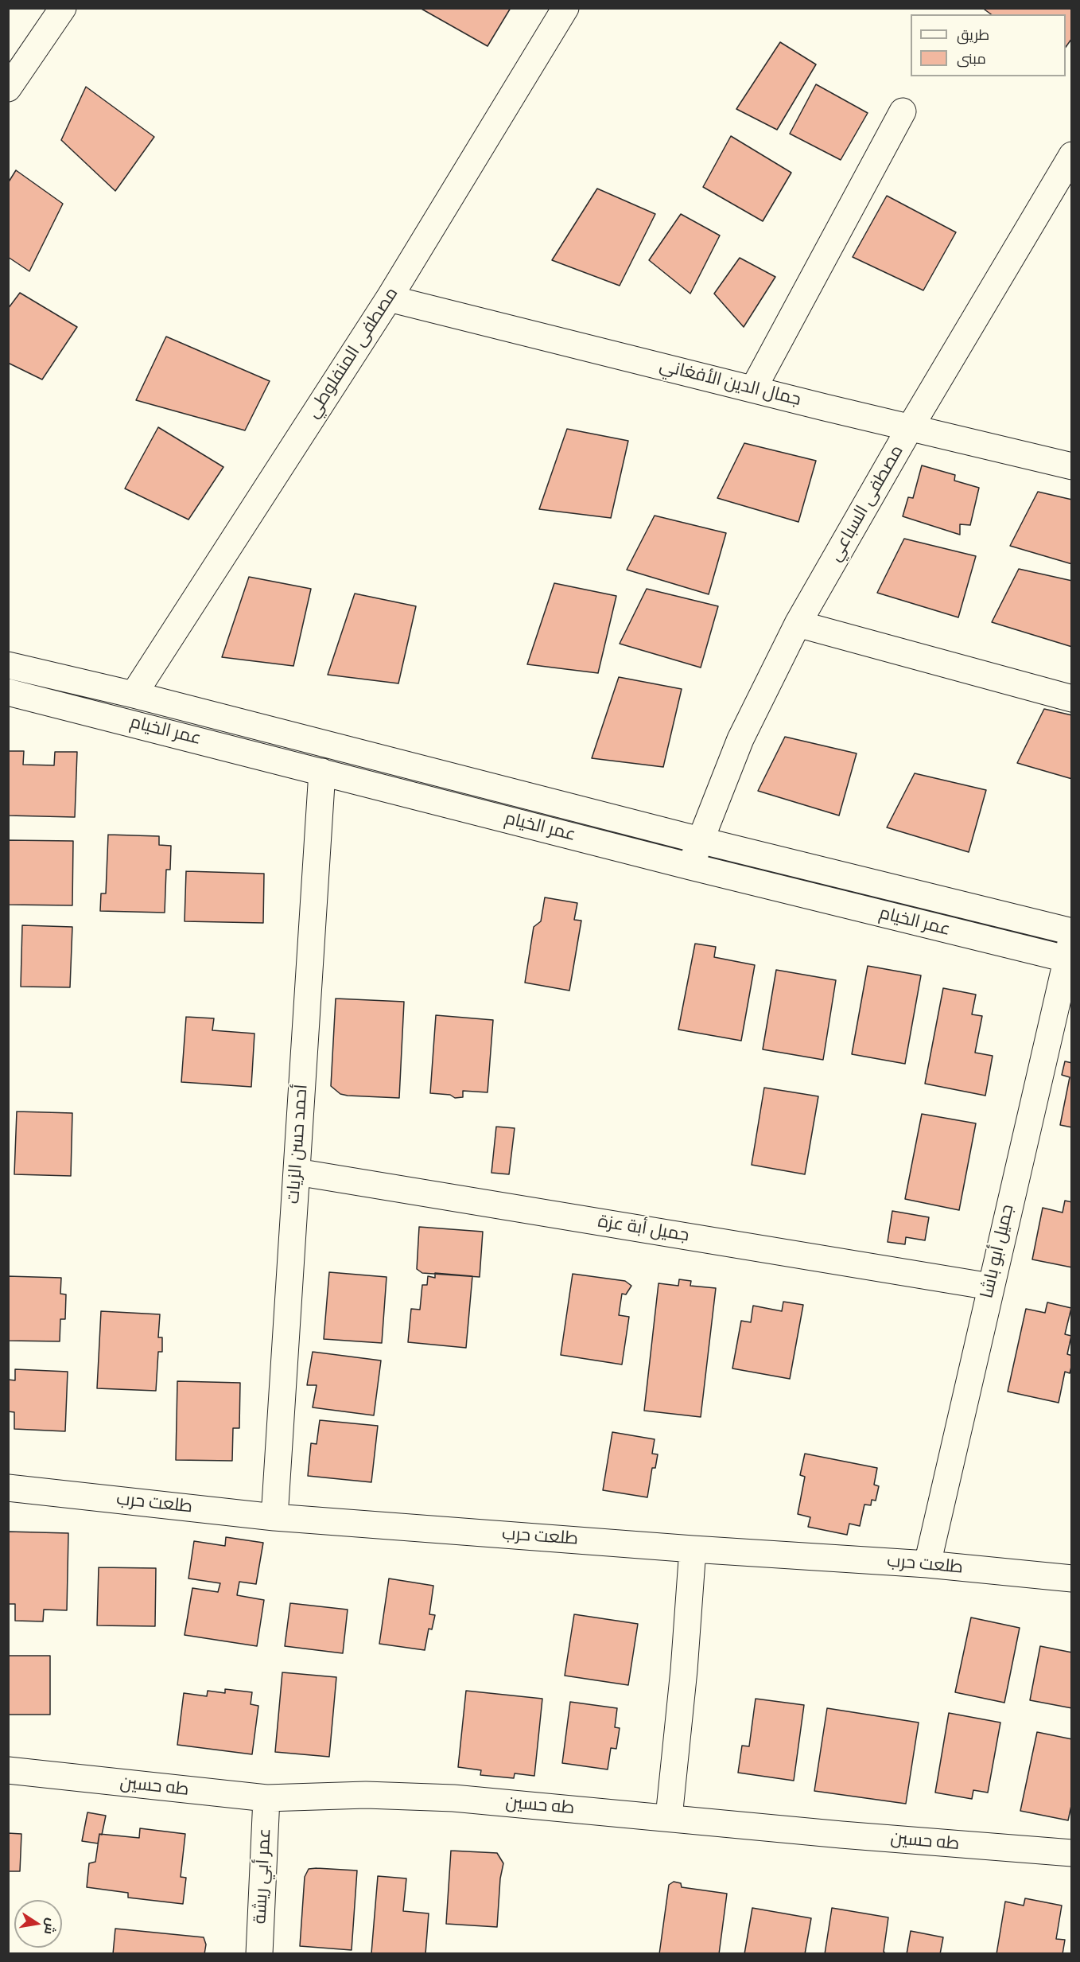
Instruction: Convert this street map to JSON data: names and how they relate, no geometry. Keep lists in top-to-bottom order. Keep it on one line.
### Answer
{"streets":{"street":["مصطفى المنفلوطي","جمال الدين الأفغاني","مصطفى السباعي","عمر الخيام","أحمد حسن الزيات","جميل أبة عزة","جميل أبو باشا","طلعت حرب","طه حسين","عمر أبي ريشة"]},"crossings":[["مصطفى المنفلوطي","جمال الدين الأفغاني"],["مصطفى المنفلوطي","عمر الخيام"],["جمال الدين الأفغاني","مصطفى السباعي"],["مصطفى السباعي","عمر الخيام"],["عمر الخيام","أحمد حسن الزيات"],["عمر الخيام","جميل أبو باشا"],["أحمد حسن الزيات","جميل أبة عزة"],["أحمد حسن الزيات","طلعت حرب"],["جميل أبة عزة","جميل أبو باشا"],["جميل أبو باشا","طلعت حرب"],["طه حسين","عمر أبي ريشة"]],"legend":["طريق","مبنى"],"north":"right"}
